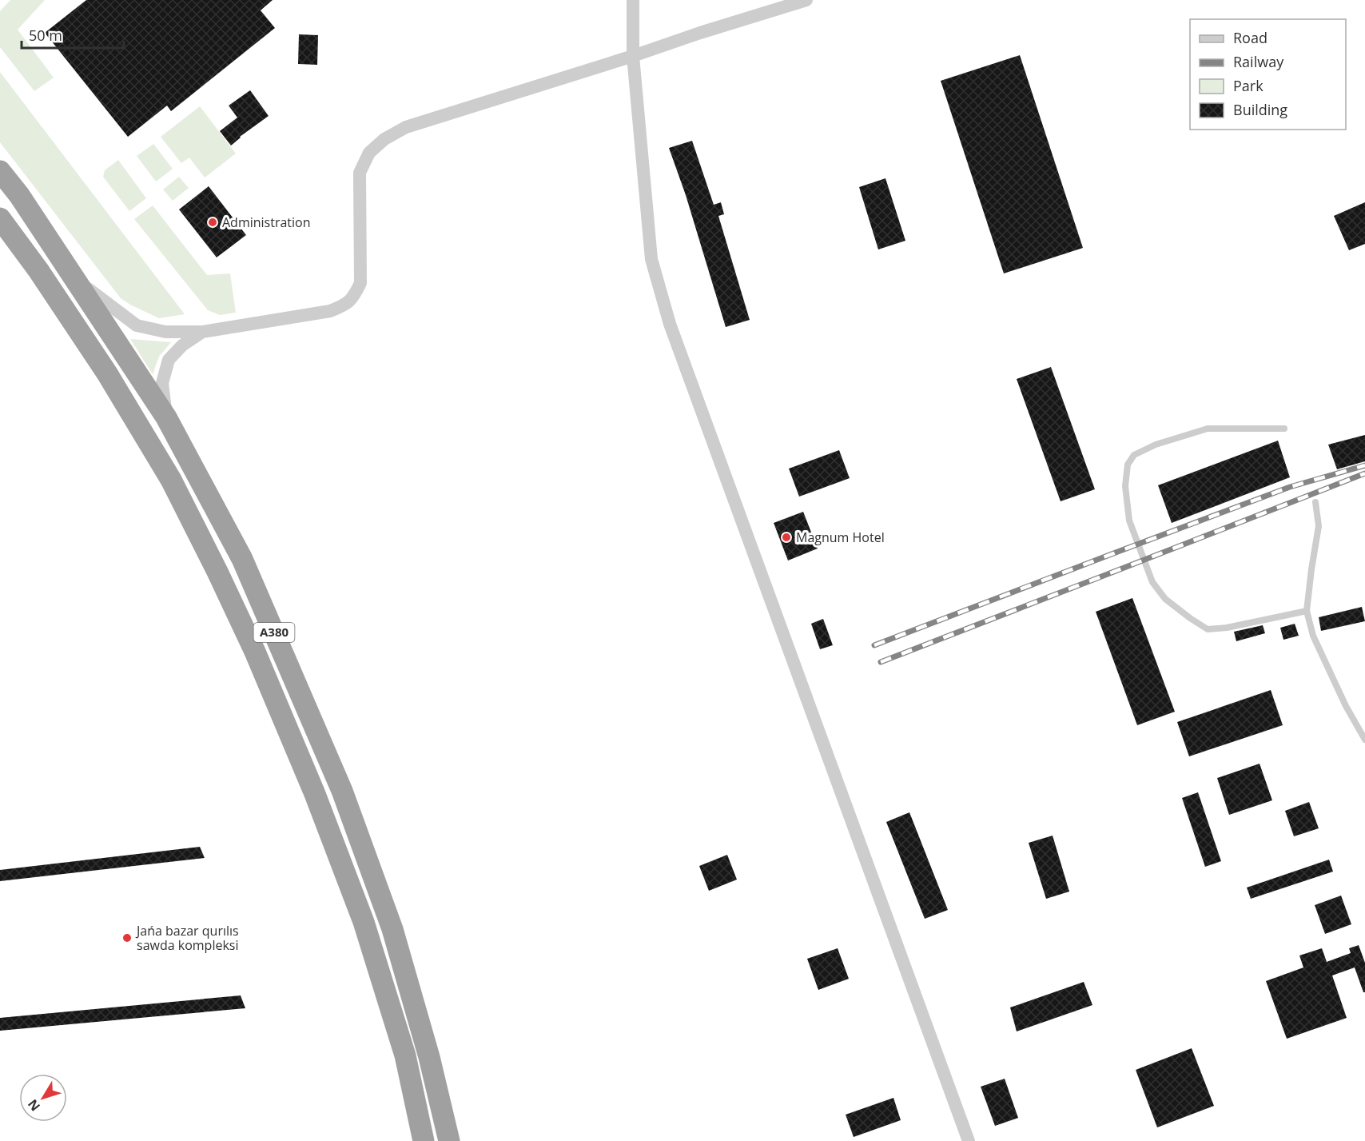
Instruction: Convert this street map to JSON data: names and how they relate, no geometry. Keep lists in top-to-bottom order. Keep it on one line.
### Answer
{"streets":{"highway":["A380"]},"places":["Administration","Magnum Hotel","Jańa bazar qurılıs sawda kompleksi"],"legend":["Road","Railway","Park","Building"],"scale_bar":"50 m","north":"bottom left"}
